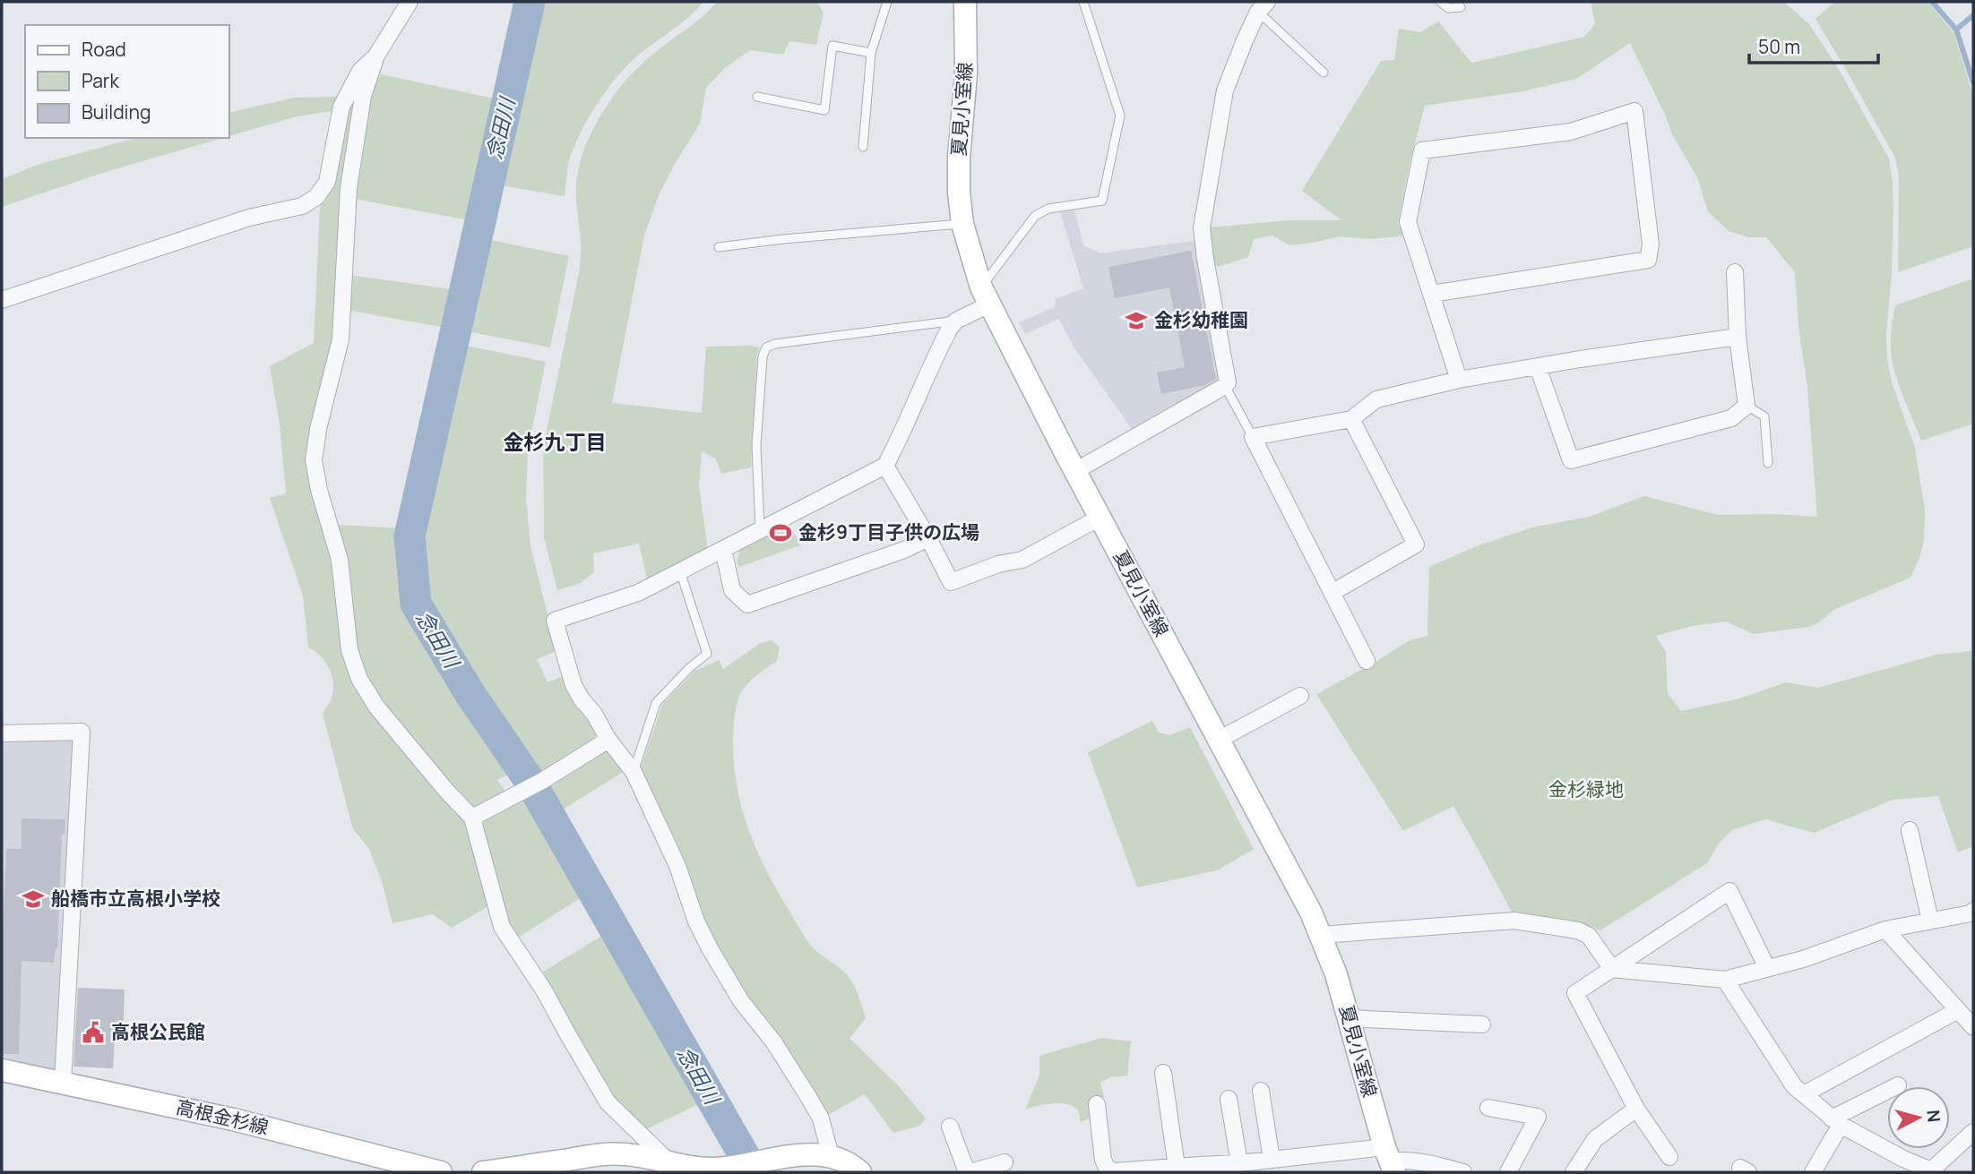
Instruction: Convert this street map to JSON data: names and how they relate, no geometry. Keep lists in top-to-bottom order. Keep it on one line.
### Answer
{"streets":{"main road":["夏見小室線","高根金杉線"]},"districts":["金杉九丁目"],"water":["念田川"],"parks":["金杉緑地"],"places":{"school or university":["金杉幼稚園","船橋市立高根小学校"],"sports":["金杉9丁目子供の広場"],"public building":["高根公民館"]},"legend":["Road","Park","Building"],"scale_bar":"50 m","north":"right"}
